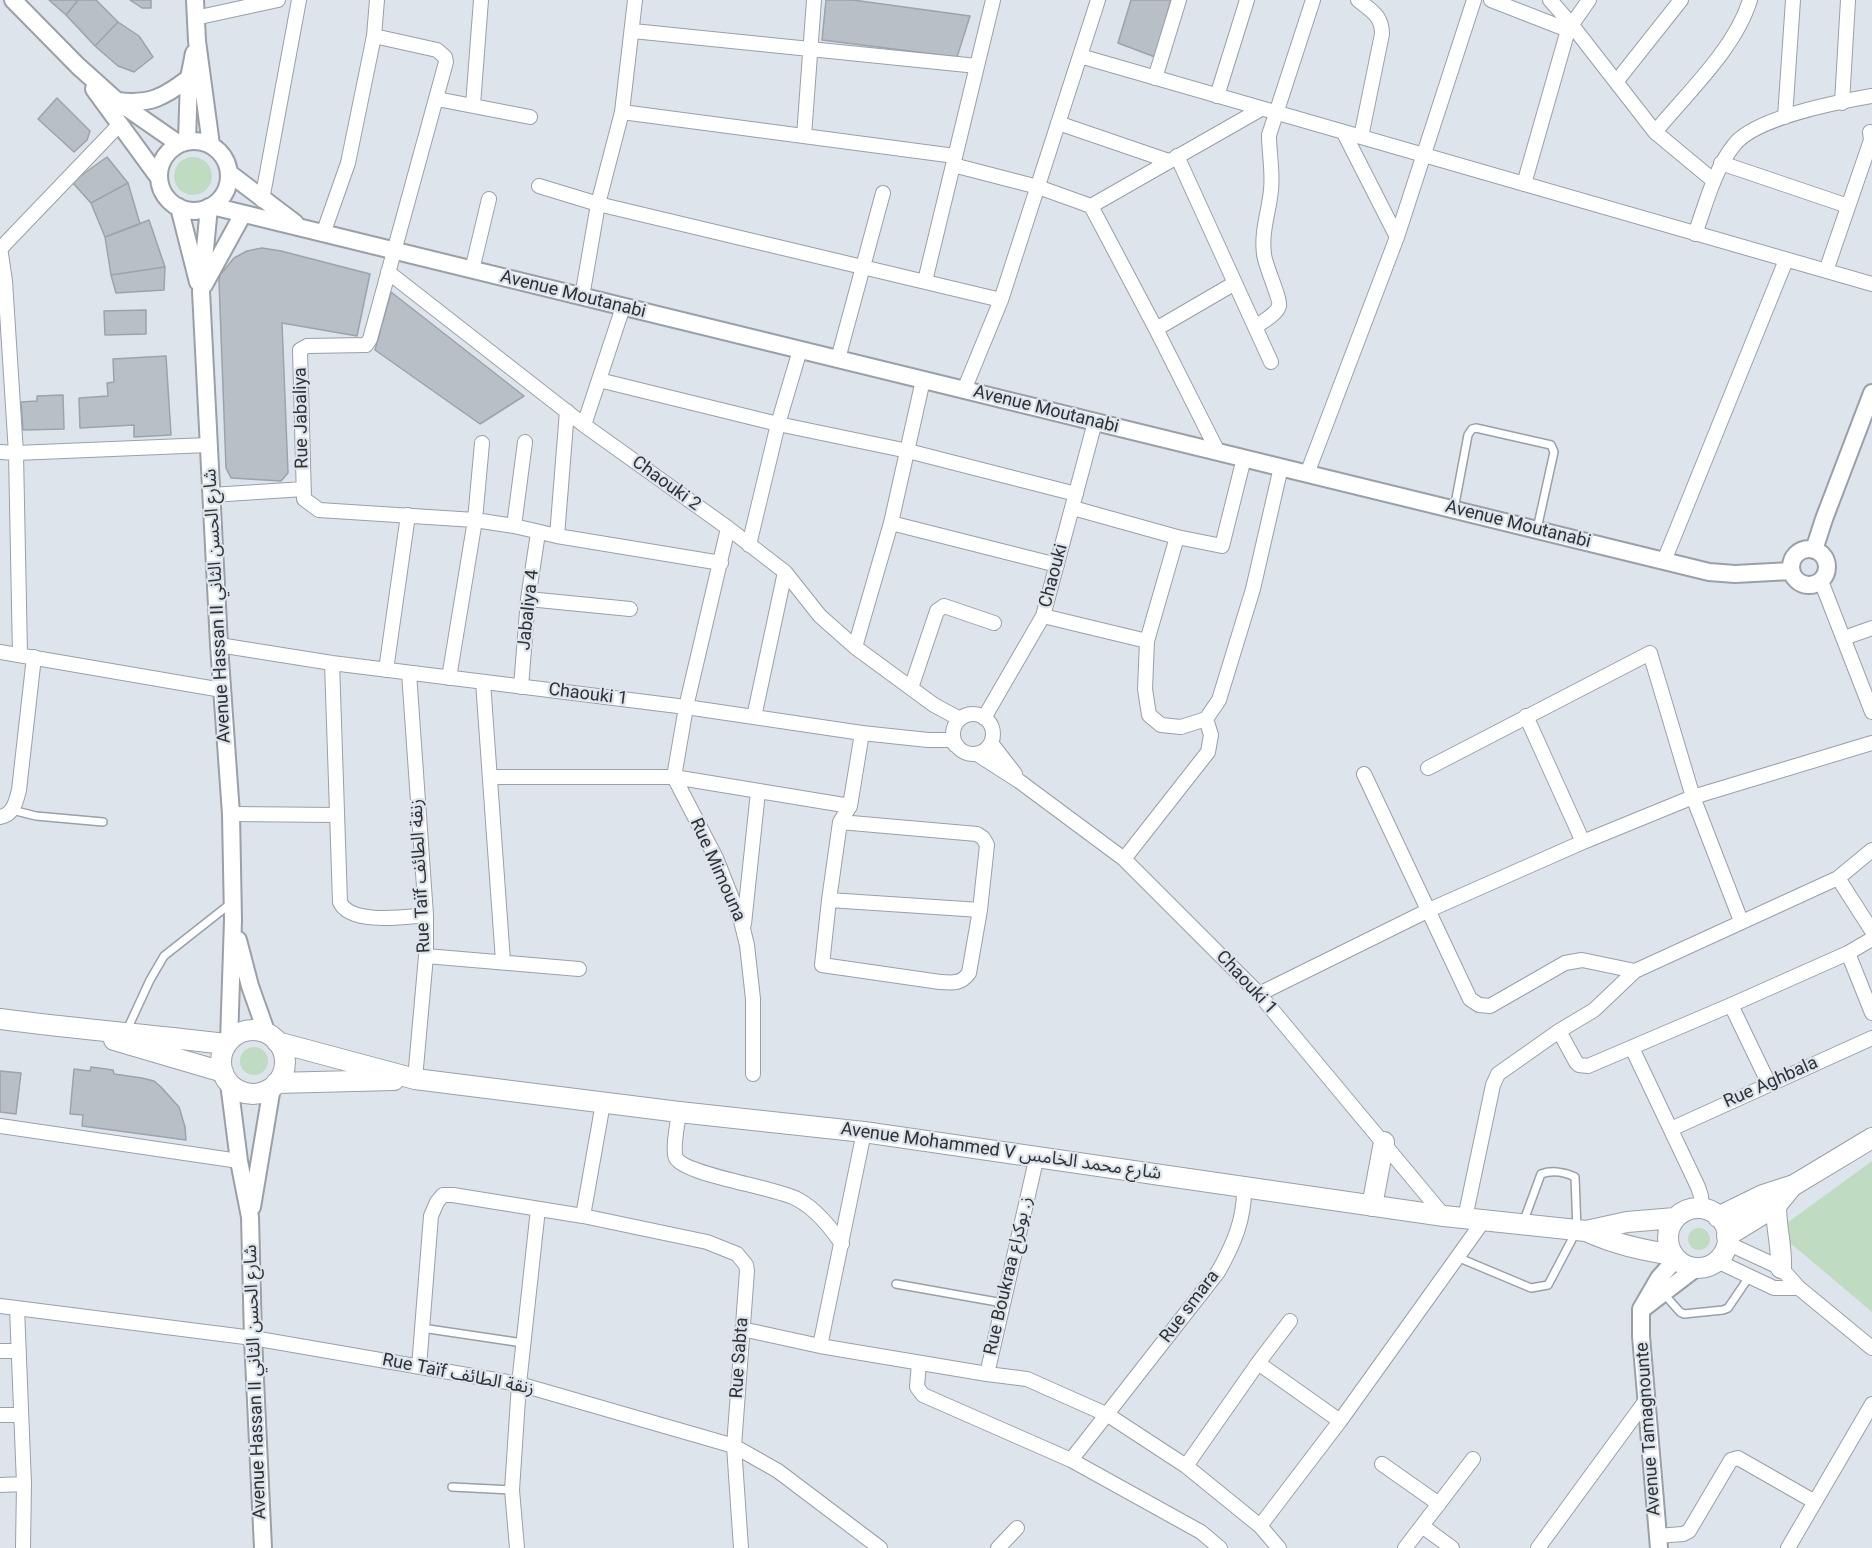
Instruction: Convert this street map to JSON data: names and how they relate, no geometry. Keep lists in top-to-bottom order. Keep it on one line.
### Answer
{"streets":{"main road":["Avenue Mohammed V شارع محمد الخامس"],"street":["Avenue Moutanabi","Rue Jabaliya","Chaouki 2","Chaouki","Avenue Hassan II شارع الحسن الثاني","Jabaliya 4","Chaouki 1","Rue Mimouna","Rue Taïf زنقة الطائف","Rue Aghbala","Rue Boukraa ز. بوكراع","Rue smara","Rue Sabta","Avenue Tamagnounte"]},"crossings":[["Avenue Moutanabi","Chaouki"],["Rue Jabaliya","Chaouki 2"],["Rue Jabaliya","Avenue Hassan II شارع الحسن الثاني"],["Rue Jabaliya","Jabaliya 4"],["Chaouki 2","Chaouki"],["Chaouki 2","Chaouki 1"],["Chaouki","Chaouki 1"],["Avenue Hassan II شارع الحسن الثاني","Chaouki 1"],["Avenue Hassan II شارع الحسن الثاني","Rue Taïf زنقة الطائف"],["Jabaliya 4","Chaouki 1"],["Chaouki 1","Rue Taïf زنقة الطائف"],["Chaouki 1","Avenue Mohammed V شارع محمد الخامس"],["Rue Taïf زنقة الطائف","Avenue Mohammed V شارع محمد الخامس"],["Rue Taïf زنقة الطائف","Rue Sabta"],["Avenue Mohammed V شارع محمد الخامس","Rue Boukraa ز. بوكراع"],["Avenue Mohammed V شارع محمد الخامس","Rue smara"],["Rue Boukraa ز. بوكراع","Rue smara"]]}
